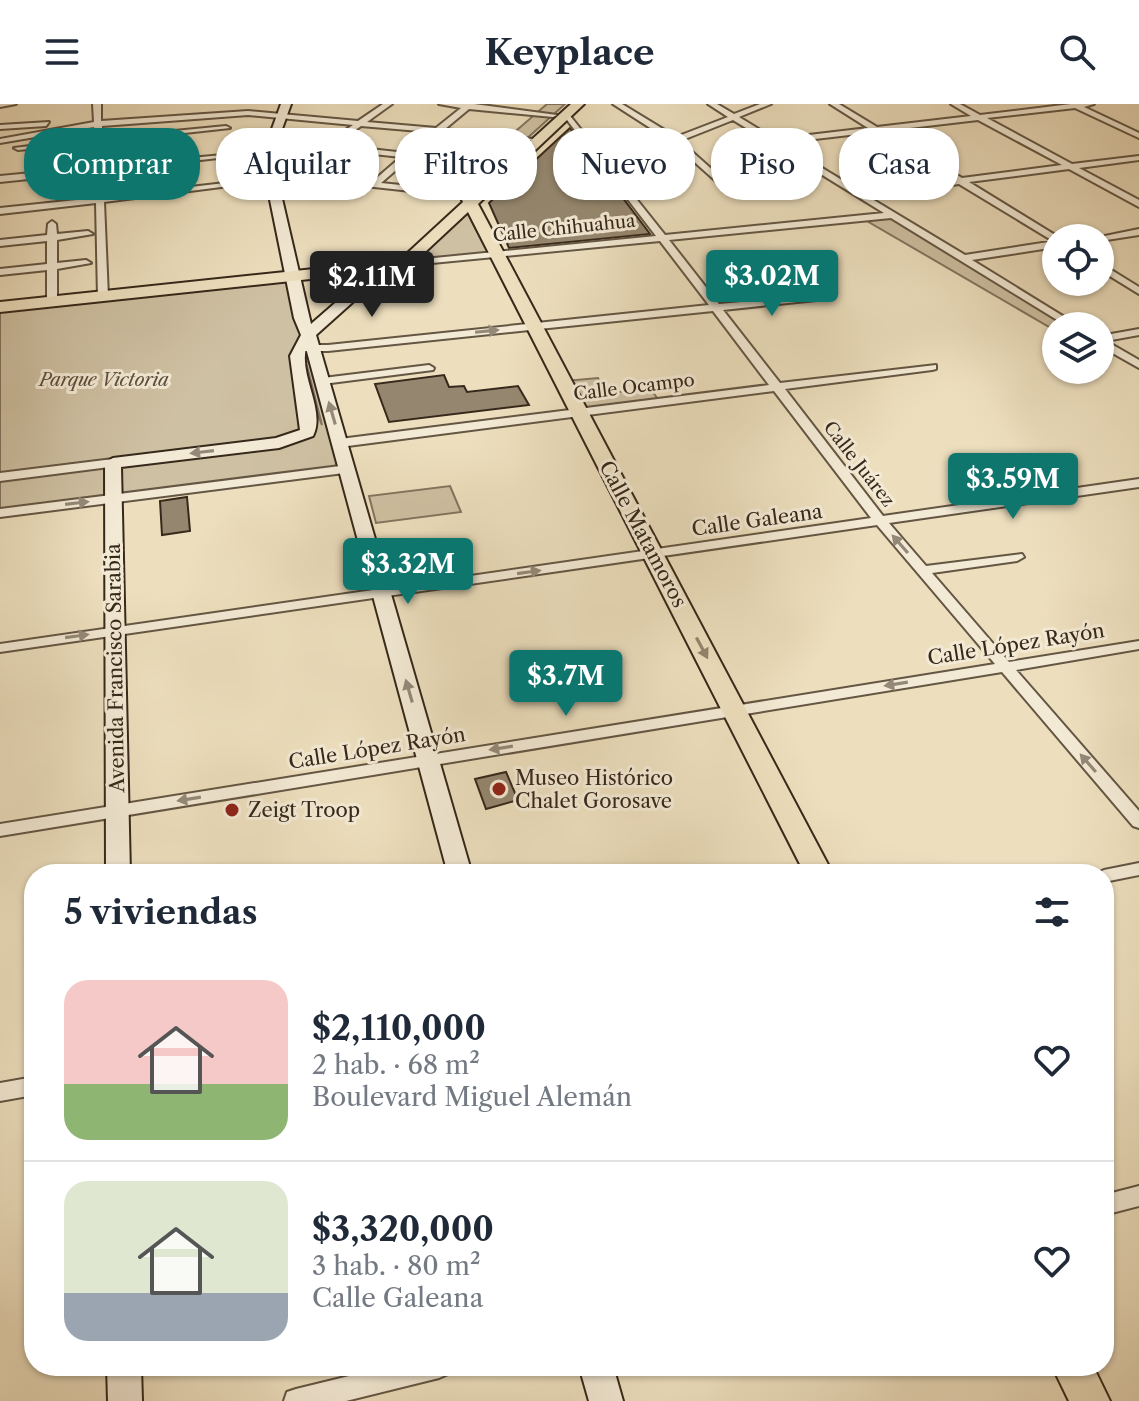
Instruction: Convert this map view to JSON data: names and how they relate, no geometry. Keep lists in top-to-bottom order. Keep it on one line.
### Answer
{"streets":{"main road":["Calle Chihuahua","Calle Matamoros","Avenida Francisco Sarabia"],"street":["Calle Ocampo","Calle Juárez","Calle Galeana","Calle López Rayón"]},"crossings":[["Calle Chihuahua","Calle Juárez"],["Calle Chihuahua","Calle Matamoros"],["Calle Ocampo","Calle Juárez"],["Calle Ocampo","Calle Matamoros"],["Calle Juárez","Calle Galeana"],["Calle Juárez","Calle López Rayón"],["Calle Galeana","Calle Matamoros"],["Calle Galeana","Avenida Francisco Sarabia"],["Calle Matamoros","Calle López Rayón"],["Calle López Rayón","Avenida Francisco Sarabia"]],"one_way":["Calle López Rayón"],"parks":["Parque Victoria"],"places":["Museo Histórico Chalet Gorosave","Zeigt Troop"],"page":{"header":"Keyplace","chip":["Comprar","Alquilar","Filtros","Nuevo","Piso","Casa"],"price":["$3.02M","$2.11M","$3.59M","$3.32M","$3.7M"],"heading":"5 viviendas","list":[{"name":"$2,110,000","note":"2 hab. · 68 m² · Boulevard Miguel Alemán"},{"name":"$3,320,000","note":"3 hab. · 80 m² · Calle Galeana"}]}}
